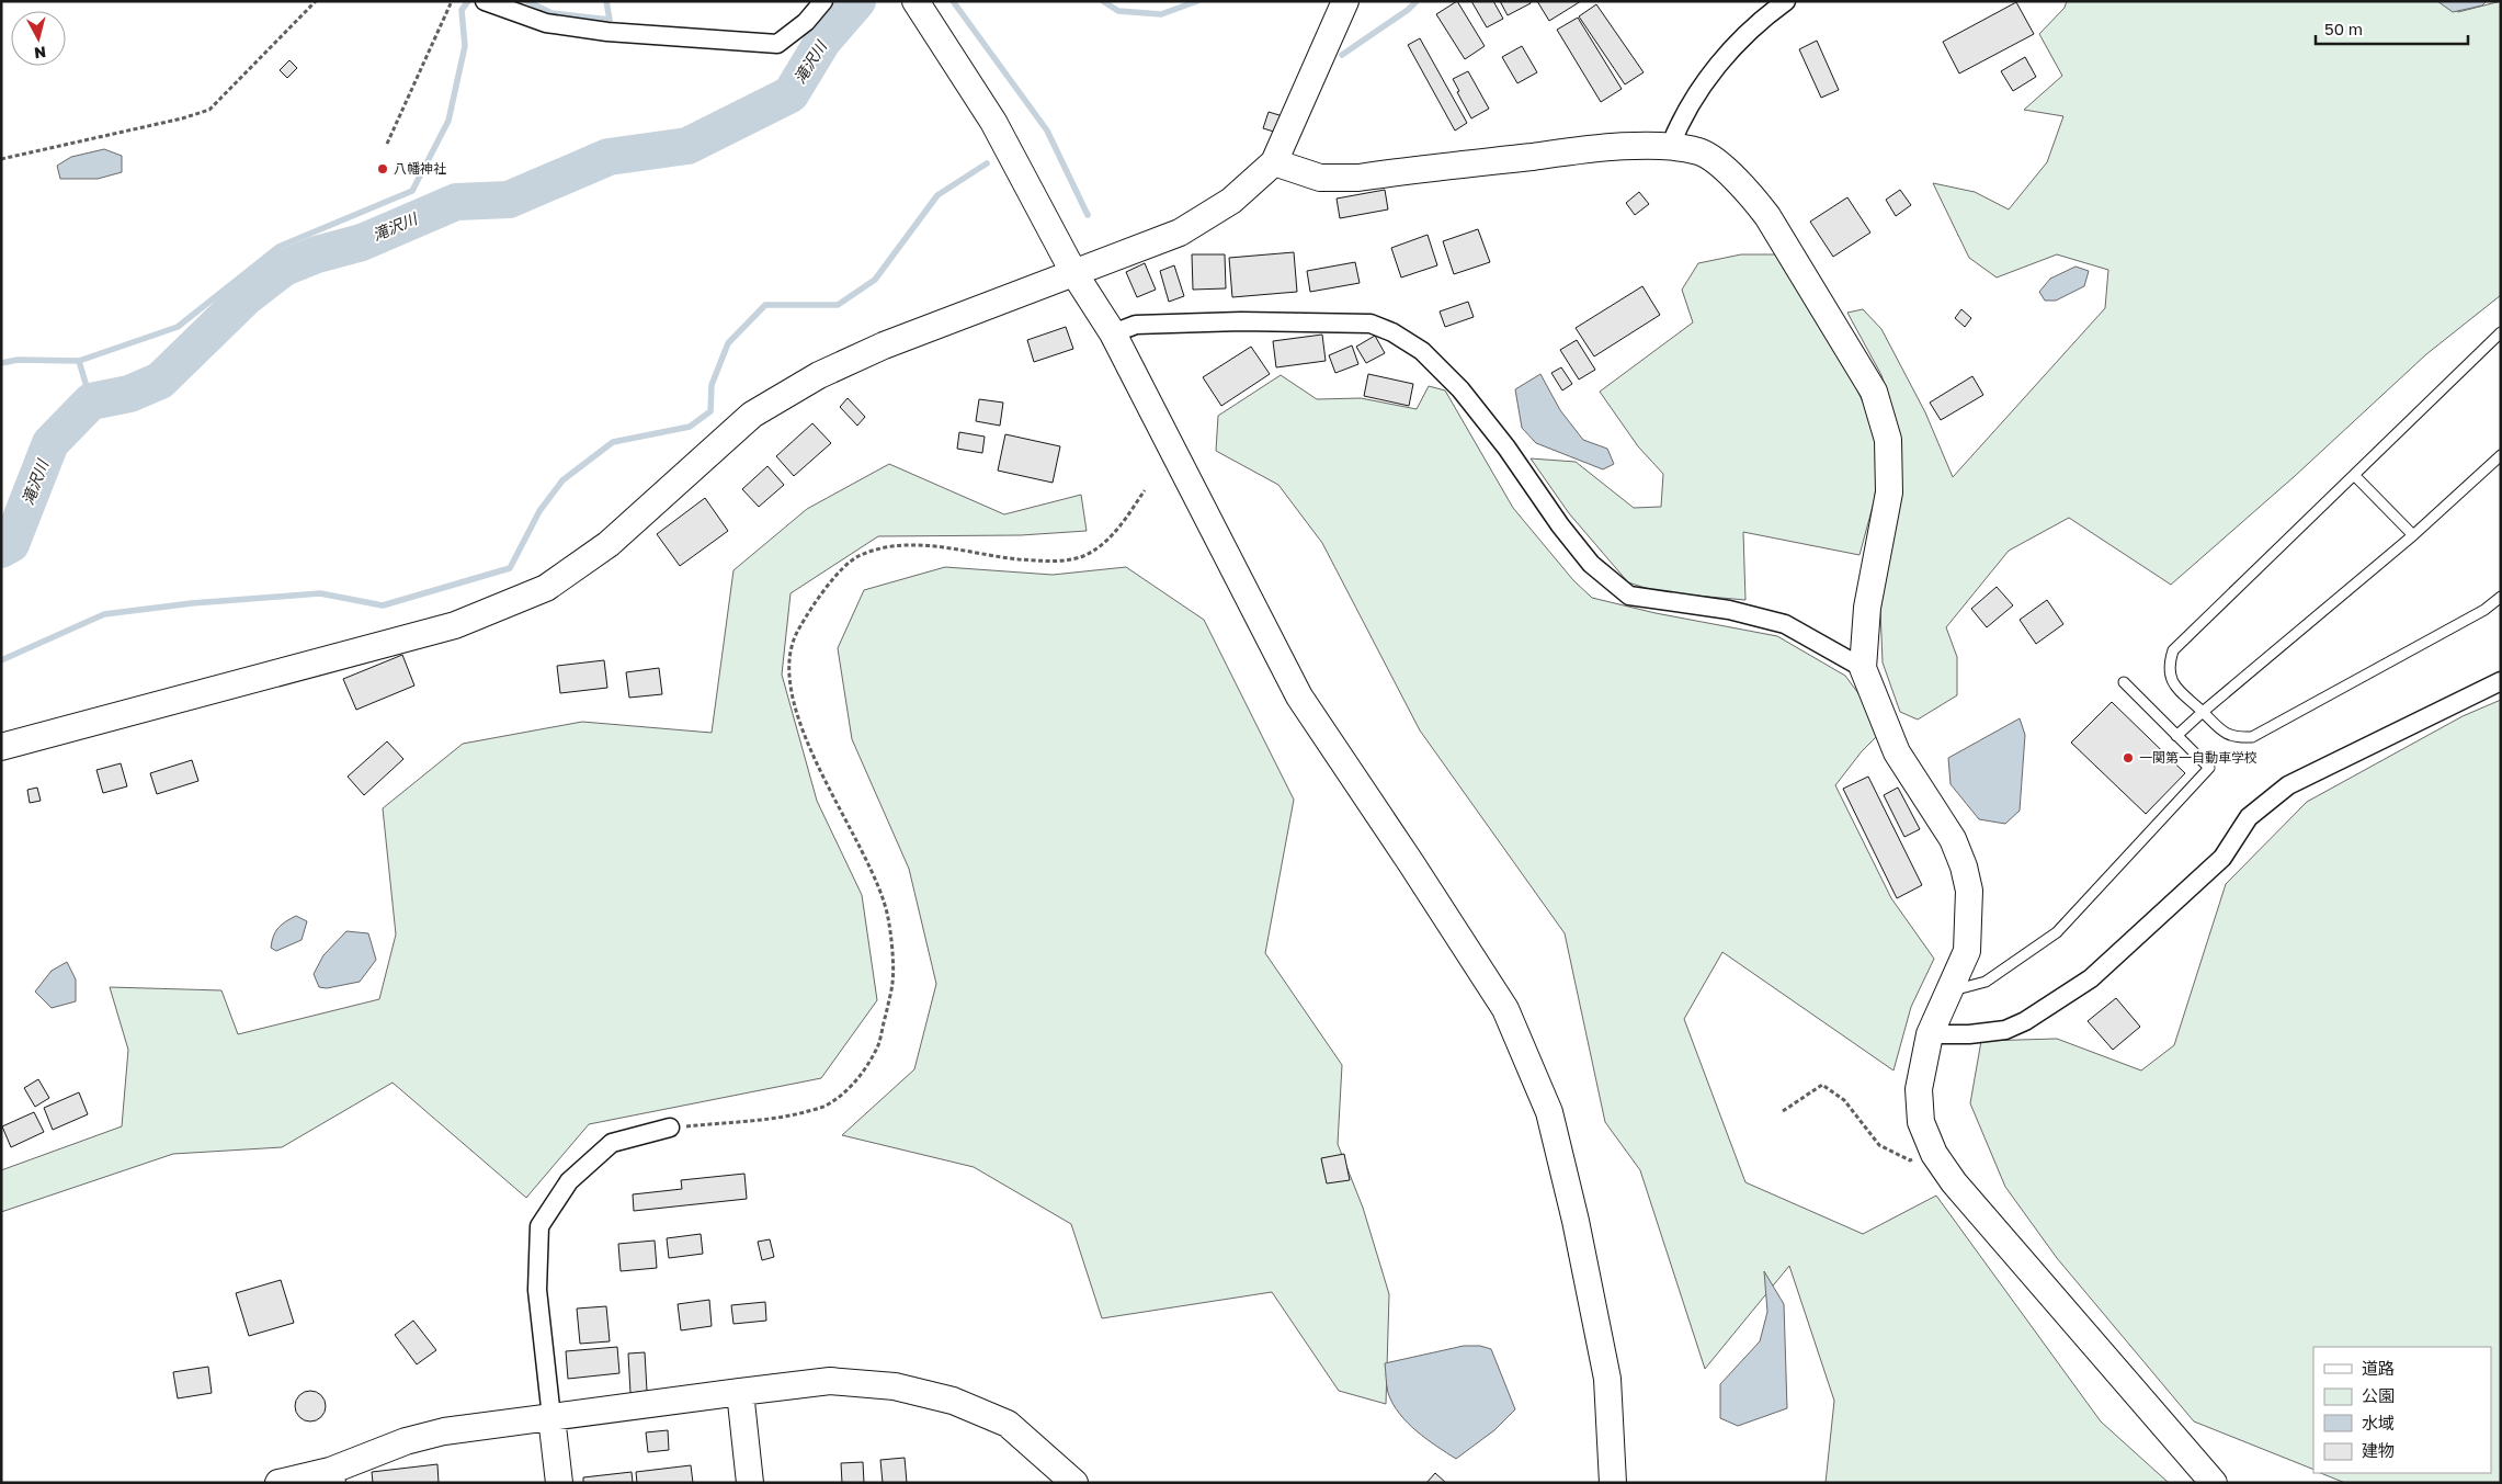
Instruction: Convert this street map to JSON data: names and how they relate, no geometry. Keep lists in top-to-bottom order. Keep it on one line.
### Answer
{"water":["滝沢川"],"places":["八幡神社","一関第一自動車学校"],"legend":["道路","公園","水域","建物"],"scale_bar":"50 m","north":"bottom"}
